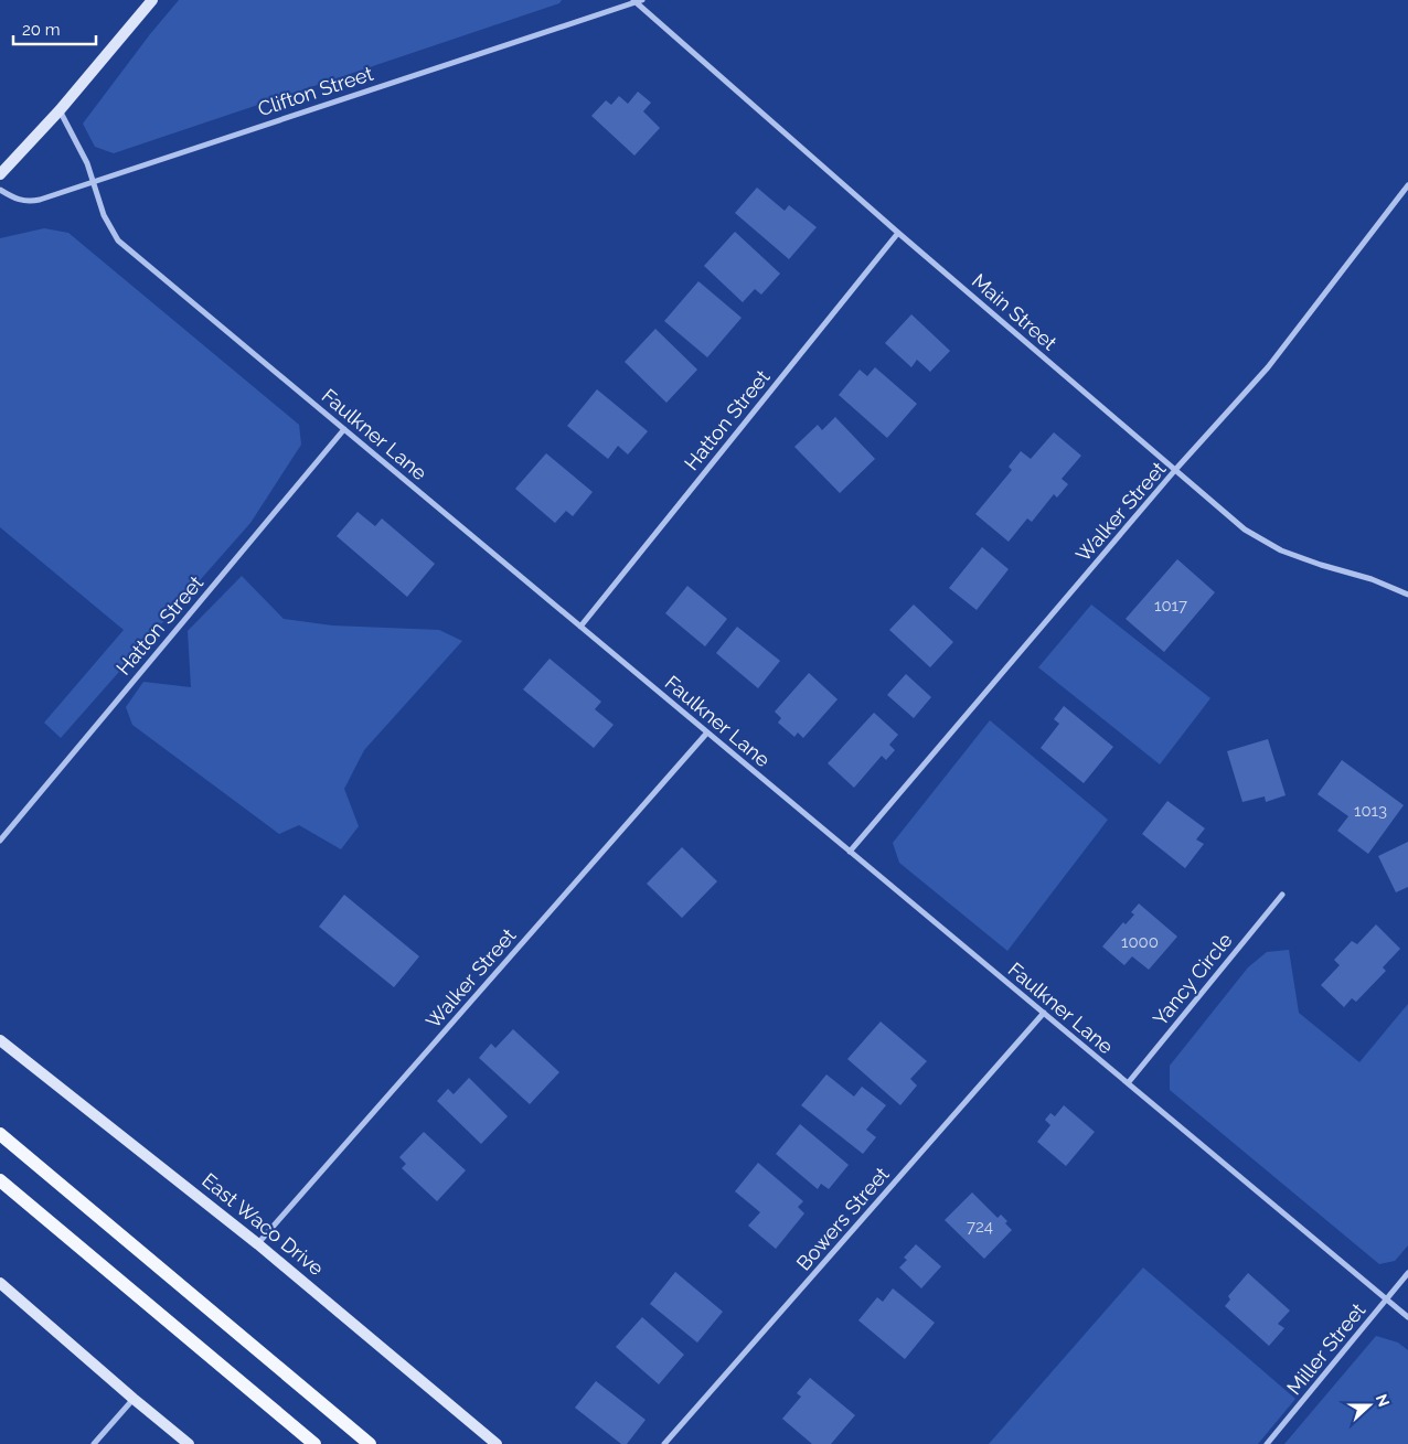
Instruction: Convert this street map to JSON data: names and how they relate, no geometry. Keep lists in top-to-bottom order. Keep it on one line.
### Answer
{"streets":{"main road":["East Waco Drive"],"street":["Clifton Street","Main Street","Hatton Street","Faulkner Lane","Walker Street","Yancy Circle","Bowers Street","Miller Street"]},"crossings":[["Clifton Street","Main Street"],["Clifton Street","Faulkner Lane"],["Main Street","Hatton Street"],["Main Street","Walker Street"],["Hatton Street","Faulkner Lane"],["Faulkner Lane","Walker Street"],["Faulkner Lane","Yancy Circle"],["Faulkner Lane","Bowers Street"],["Faulkner Lane","Miller Street"],["Walker Street","East Waco Drive"]],"house_numbers":["1017","1013","1000","724"],"scale_bar":"20 m","north":"right"}
